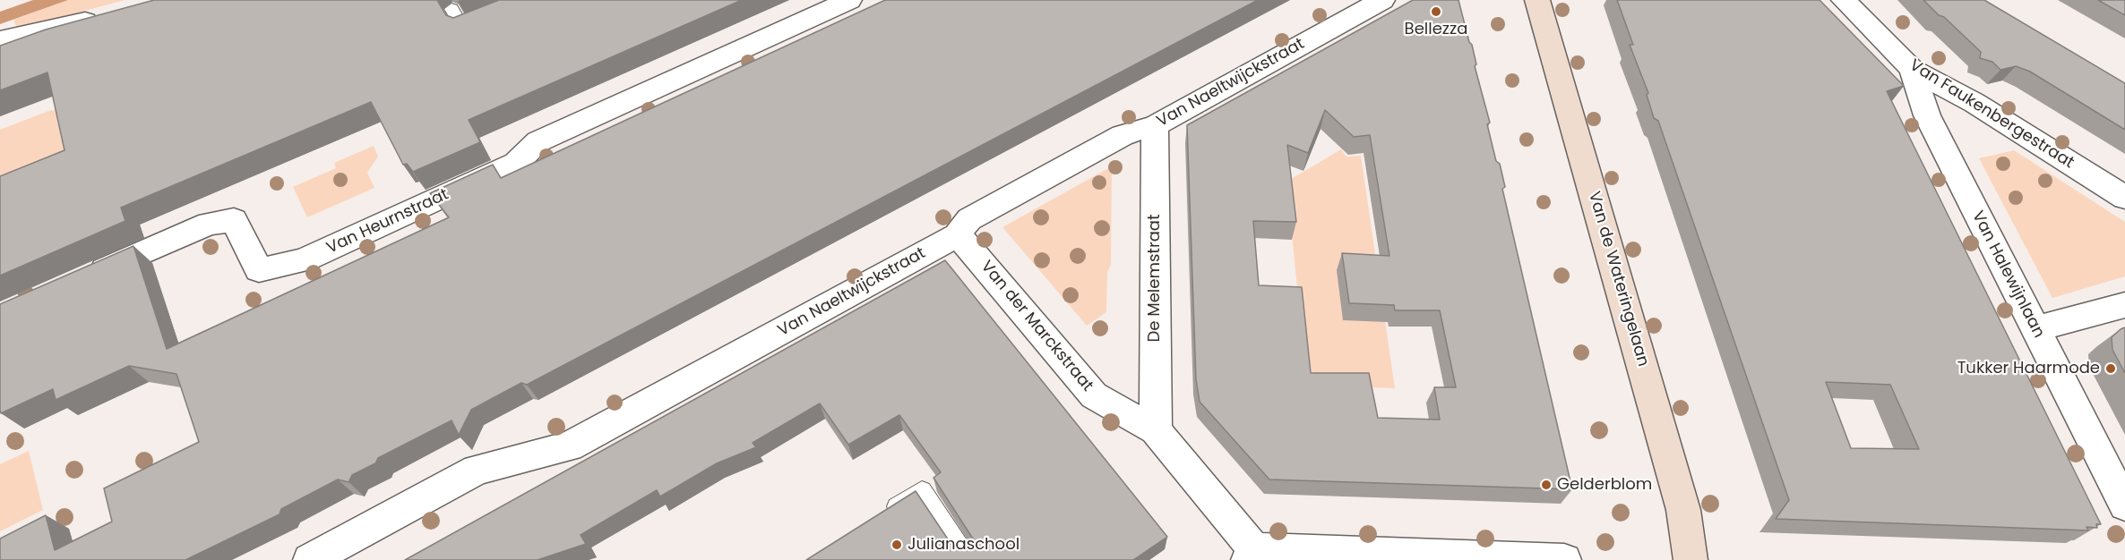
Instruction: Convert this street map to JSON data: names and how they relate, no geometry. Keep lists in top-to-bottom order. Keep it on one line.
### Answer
{"streets":{"street":["Van Naeltwijckstraat","Van Faukenbergestraat","Van Heurnstraat","Van Halewijnlaan","De Melemstraat","Van de Wateringelaan","Van der Marckstraat"]},"crossings":[["Van Naeltwijckstraat","De Melemstraat"],["Van Naeltwijckstraat","Van der Marckstraat"],["Van Faukenbergestraat","Van Halewijnlaan"],["De Melemstraat","Van der Marckstraat"]],"places":["Bellezza","Tukker Haarmode","Gelderblom","Julianaschool"]}
